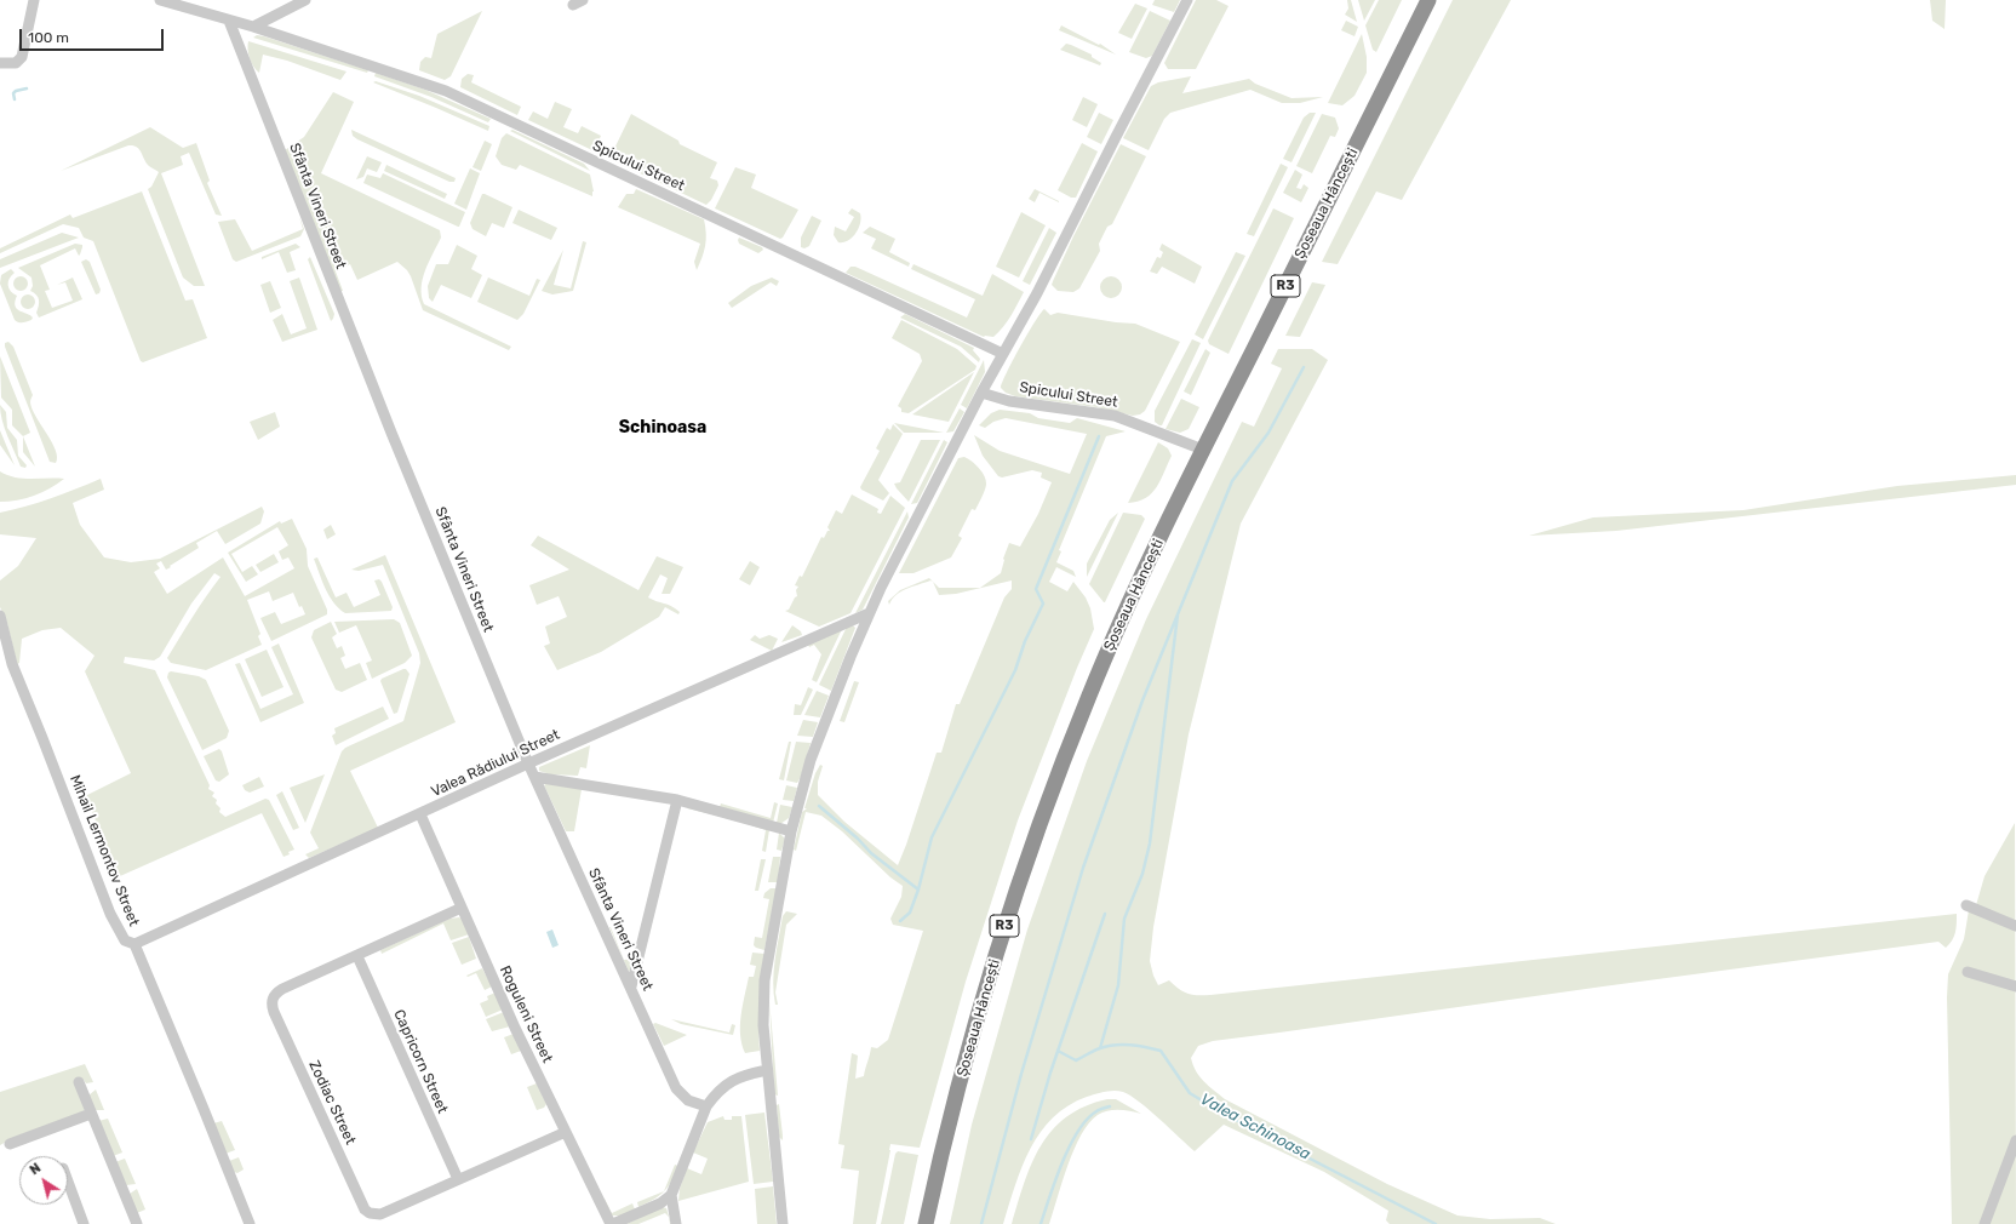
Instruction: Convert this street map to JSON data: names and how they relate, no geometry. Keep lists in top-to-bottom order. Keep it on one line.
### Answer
{"streets":{"highway":["Șoseaua Hâncești","R3"],"street":["Spicului Street","Sfânta Vineri Street","Valea Rădiului Street","Mihail Lermontov Street","Roguleni Street","Capricorn Street","Zodiac Street"]},"crossings":[["Spicului Street","Șoseaua Hâncești"],["Spicului Street","Sfânta Vineri Street"],["Sfânta Vineri Street","Valea Rădiului Street"],["Valea Rădiului Street","Mihail Lermontov Street"],["Valea Rădiului Street","Roguleni Street"],["Roguleni Street","Zodiac Street"],["Capricorn Street","Zodiac Street"]],"districts":["Schinoasa"],"water":["Valea Schinoasa"],"scale_bar":"100 m","north":"top left"}
